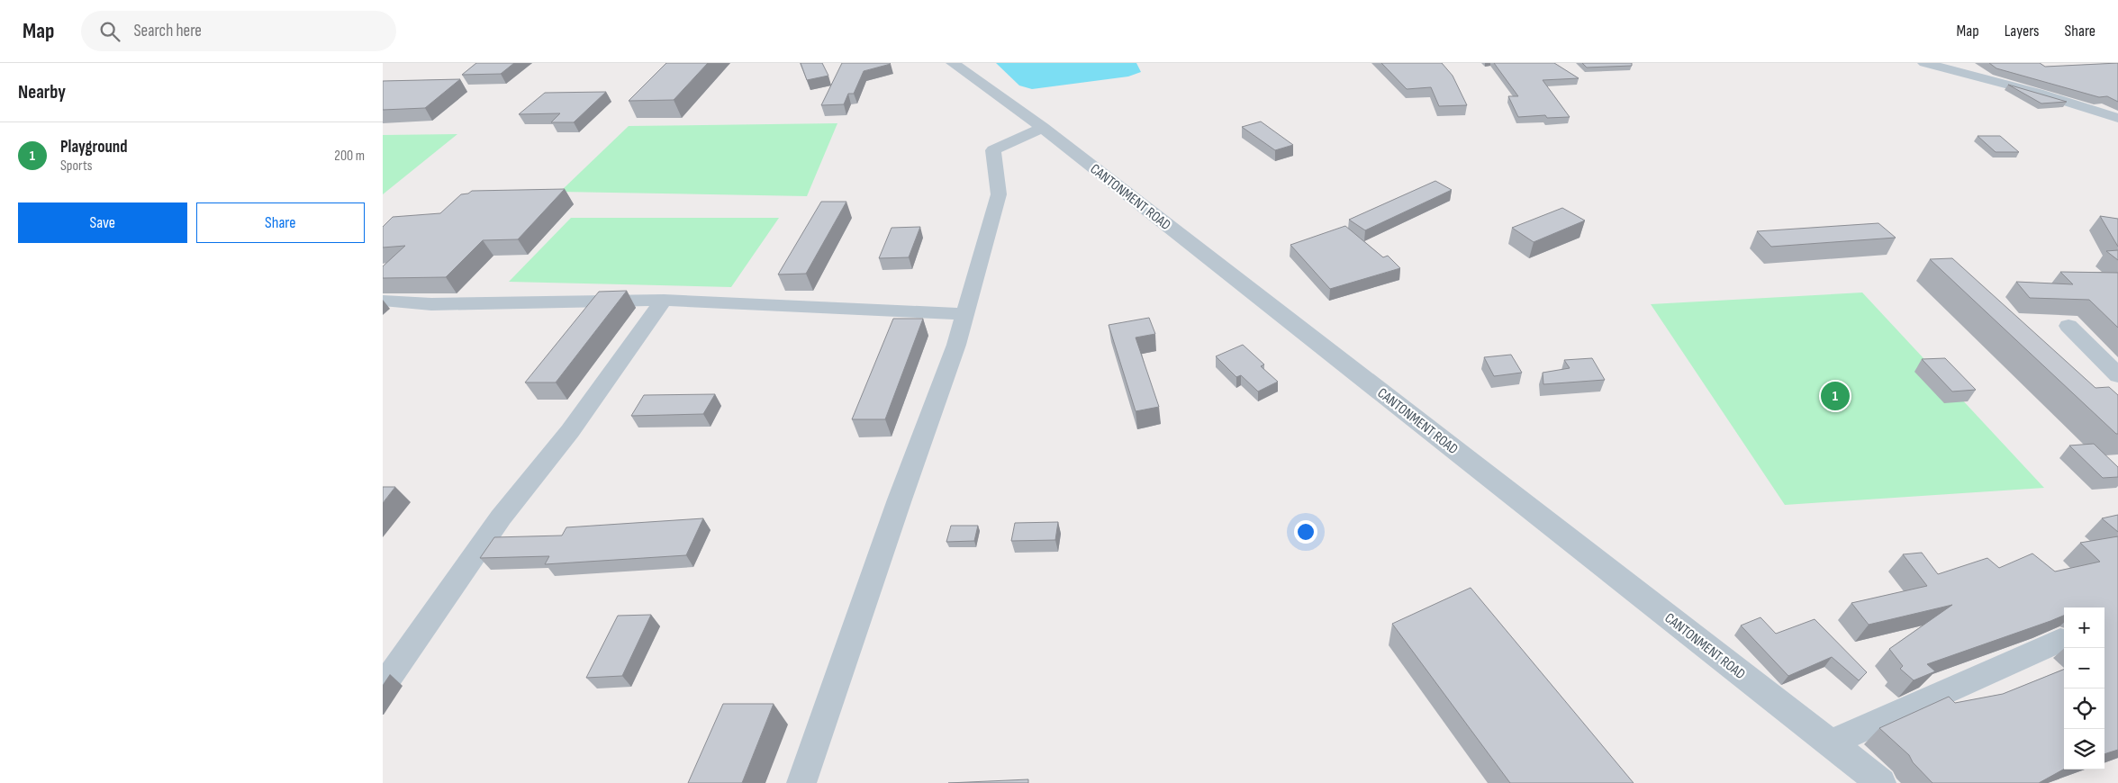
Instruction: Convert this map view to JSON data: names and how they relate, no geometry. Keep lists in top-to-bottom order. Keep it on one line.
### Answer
{"streets":{"street":["CANTONMENT ROAD"]},"page":{"header":"Map","search":"Search here","nav":["Map","Layers","Share"],"heading":"Nearby","list":[{"mark":"1","name":"Playground","note":"Sports","value":"200 m"}],"buttons":["Save","Share"],"pins":"1","map_buttons":["+","−"]}}
